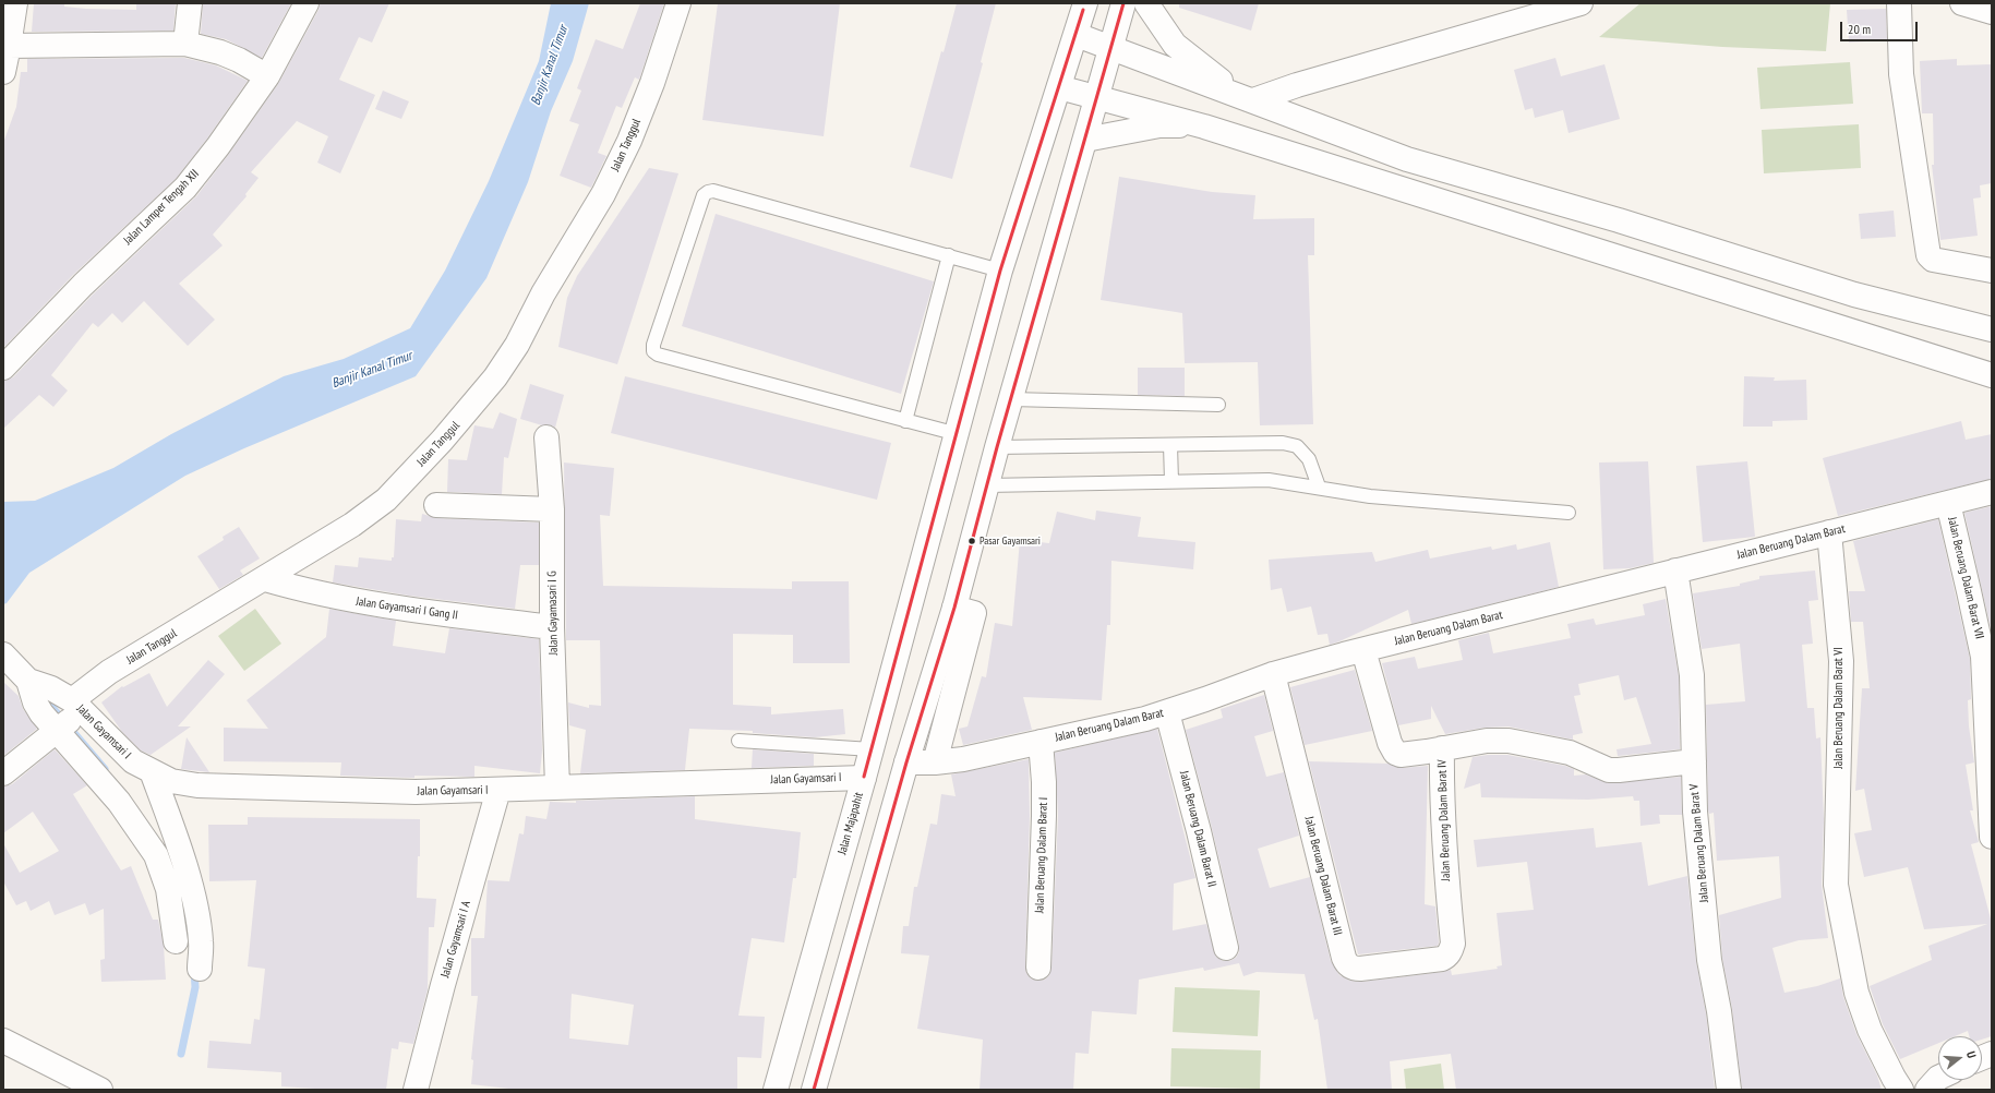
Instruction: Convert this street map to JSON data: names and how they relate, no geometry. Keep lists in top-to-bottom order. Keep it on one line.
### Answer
{"streets":{"main road":["Jalan Tanggul","Jalan Lamper Tengah XII","Jalan Beruang Dalam Barat","Jalan Beruang Dalam Barat VII","Jalan Gayamsari I Gang II","Jalan Gayamasari I G","Jalan Beruang Dalam Barat VI","Jalan Gayamsari I","Jalan Beruang Dalam Barat IV","Jalan Majapahit","Jalan Beruang Dalam Barat II","Jalan Beruang Dalam Barat V","Jalan Beruang Dalam Barat I","Jalan Beruang Dalam Barat III","Jalan Gayamsari I A"]},"crossings":[["Jalan Tanggul","Jalan Gayamsari I Gang II"],["Jalan Tanggul","Jalan Gayamsari I"],["Jalan Beruang Dalam Barat","Jalan Beruang Dalam Barat VII"],["Jalan Beruang Dalam Barat","Jalan Beruang Dalam Barat VI"],["Jalan Beruang Dalam Barat","Jalan Beruang Dalam Barat IV"],["Jalan Beruang Dalam Barat","Jalan Beruang Dalam Barat II"],["Jalan Beruang Dalam Barat","Jalan Beruang Dalam Barat V"],["Jalan Beruang Dalam Barat","Jalan Beruang Dalam Barat I"],["Jalan Beruang Dalam Barat","Jalan Beruang Dalam Barat III"],["Jalan Gayamsari I Gang II","Jalan Gayamasari I G"],["Jalan Gayamasari I G","Jalan Gayamsari I"],["Jalan Gayamsari I","Jalan Majapahit"],["Jalan Gayamsari I","Jalan Gayamsari I A"],["Jalan Beruang Dalam Barat IV","Jalan Beruang Dalam Barat III"]],"water":["Banjir Kanal Timur"],"places":["Pasar Gayamsari"],"scale_bar":"20 m","north":"right"}
